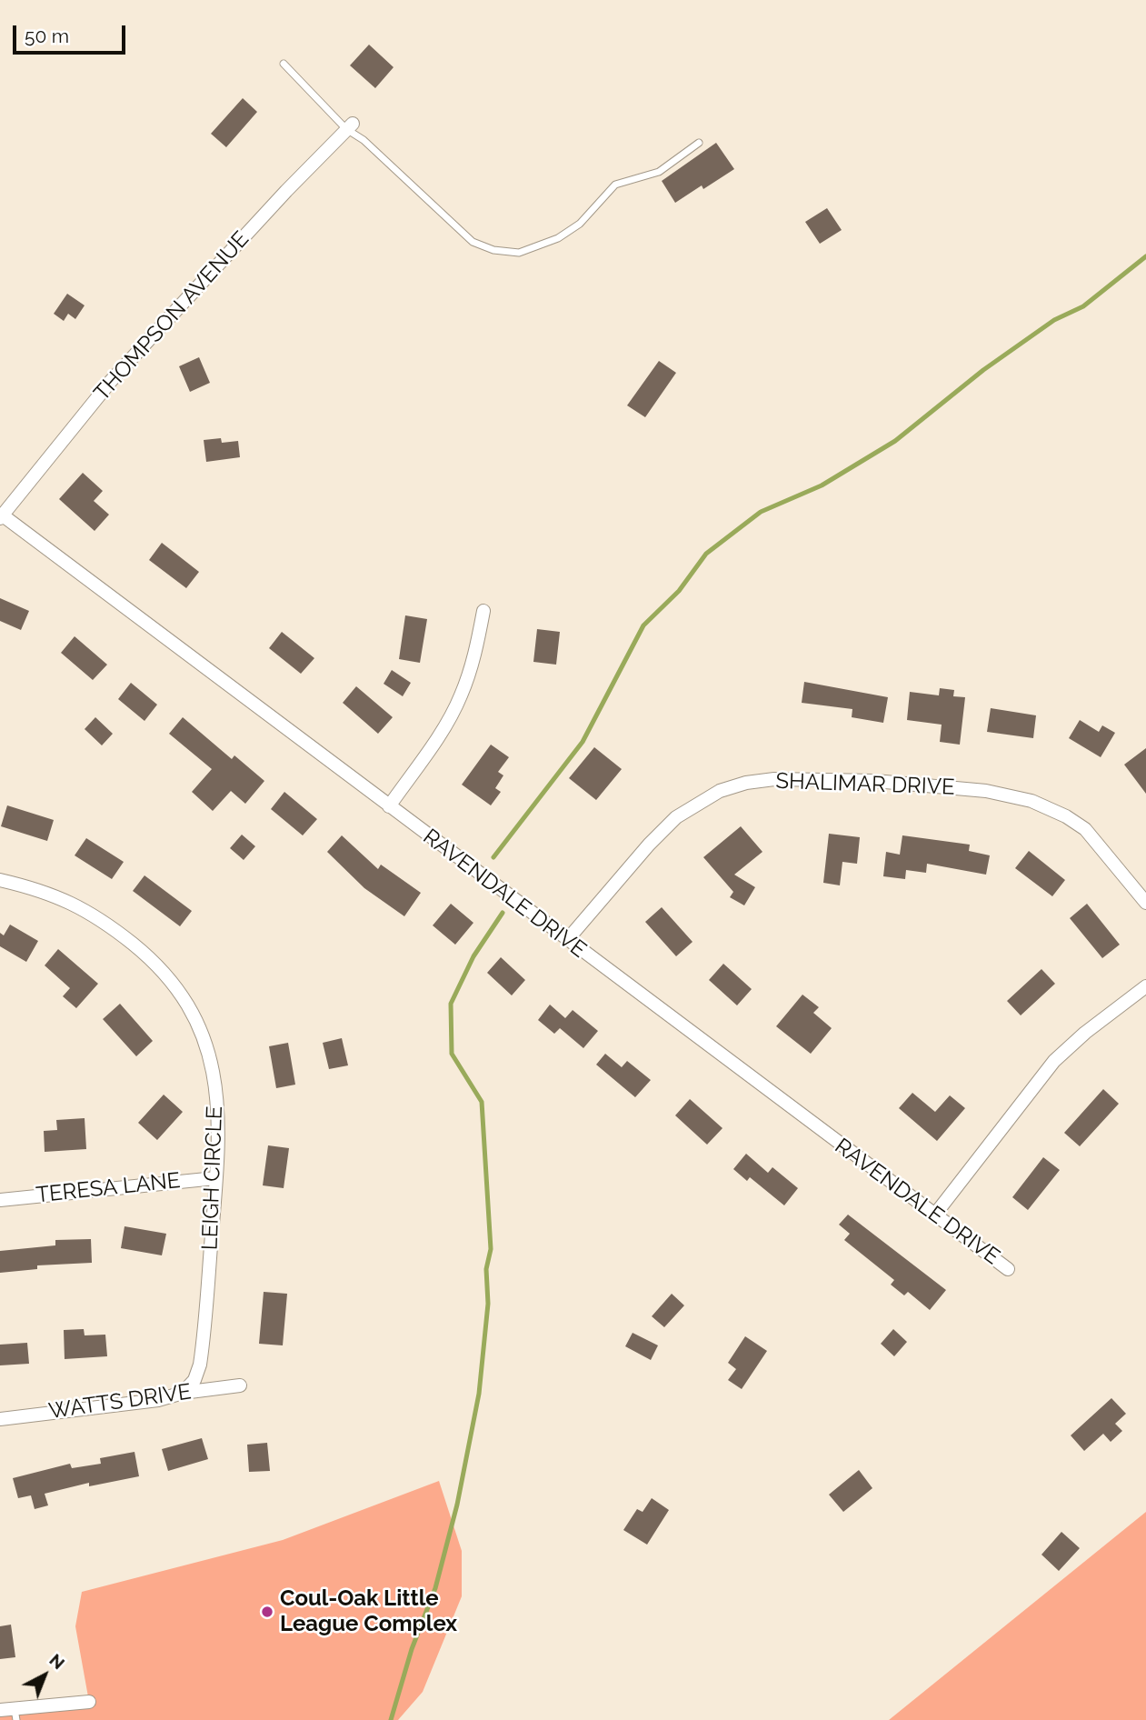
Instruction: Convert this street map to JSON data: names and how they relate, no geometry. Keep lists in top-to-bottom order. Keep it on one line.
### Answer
{"streets":{"street":["THOMPSON AVENUE","SHALIMAR DRIVE","RAVENDALE DRIVE","LEIGH CIRCLE","TERESA LANE","WATTS DRIVE"]},"crossings":[["THOMPSON AVENUE","RAVENDALE DRIVE"],["SHALIMAR DRIVE","RAVENDALE DRIVE"],["LEIGH CIRCLE","TERESA LANE"],["LEIGH CIRCLE","WATTS DRIVE"]],"places":["Coul-Oak Little League Complex"],"scale_bar":"50 m","north":"top right"}
